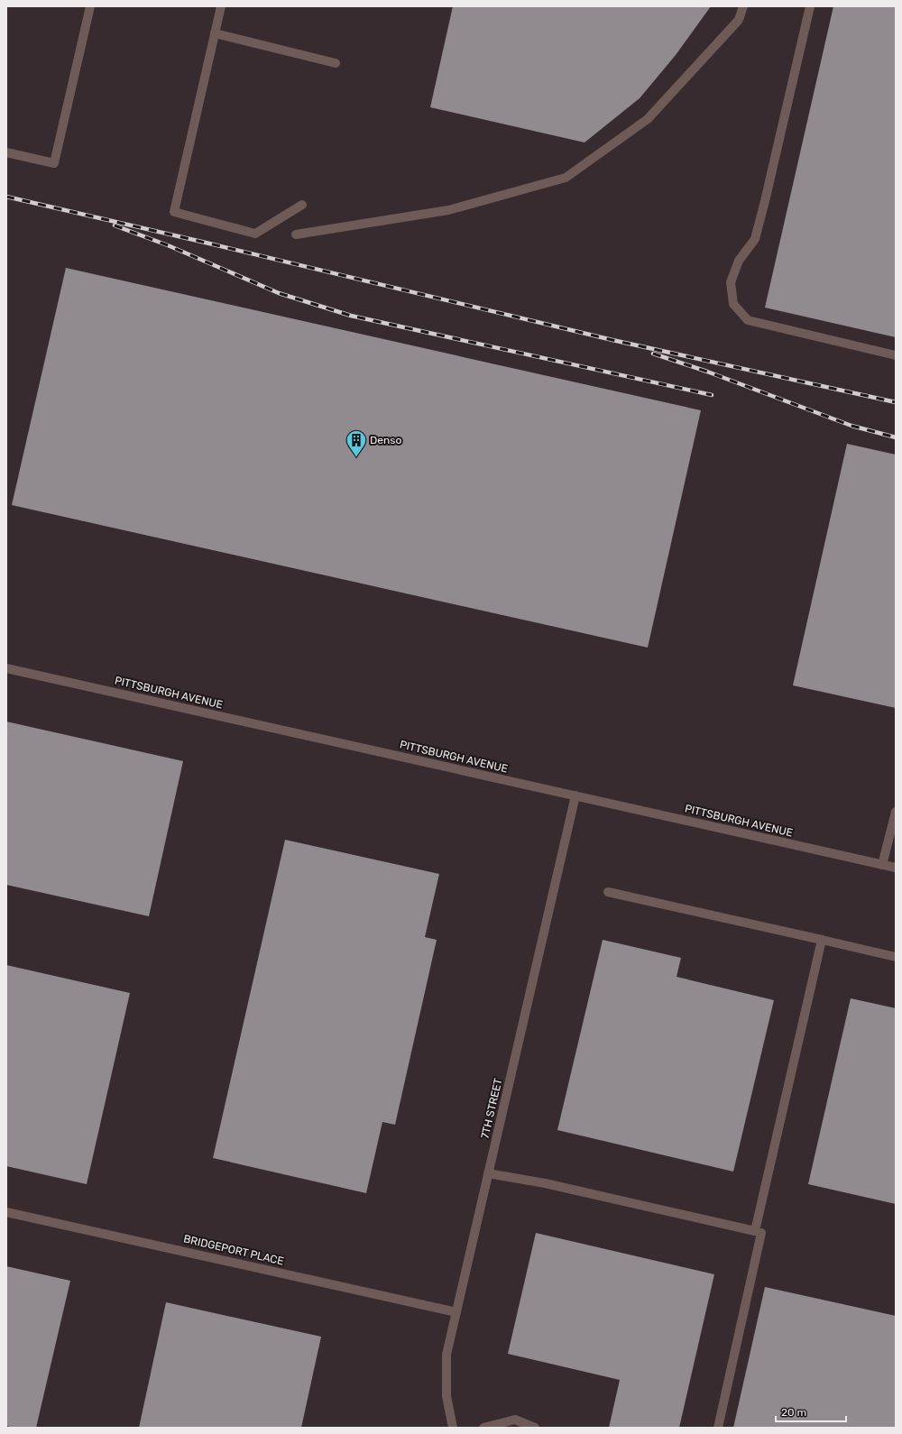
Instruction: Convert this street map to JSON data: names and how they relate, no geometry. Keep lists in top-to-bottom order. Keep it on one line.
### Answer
{"streets":{"street":["PITTSBURGH AVENUE","7TH STREET","BRIDGEPORT PLACE"]},"crossings":[["PITTSBURGH AVENUE","7TH STREET"],["7TH STREET","BRIDGEPORT PLACE"]],"places":{"building":["Denso"]},"scale_bar":"20 m"}
